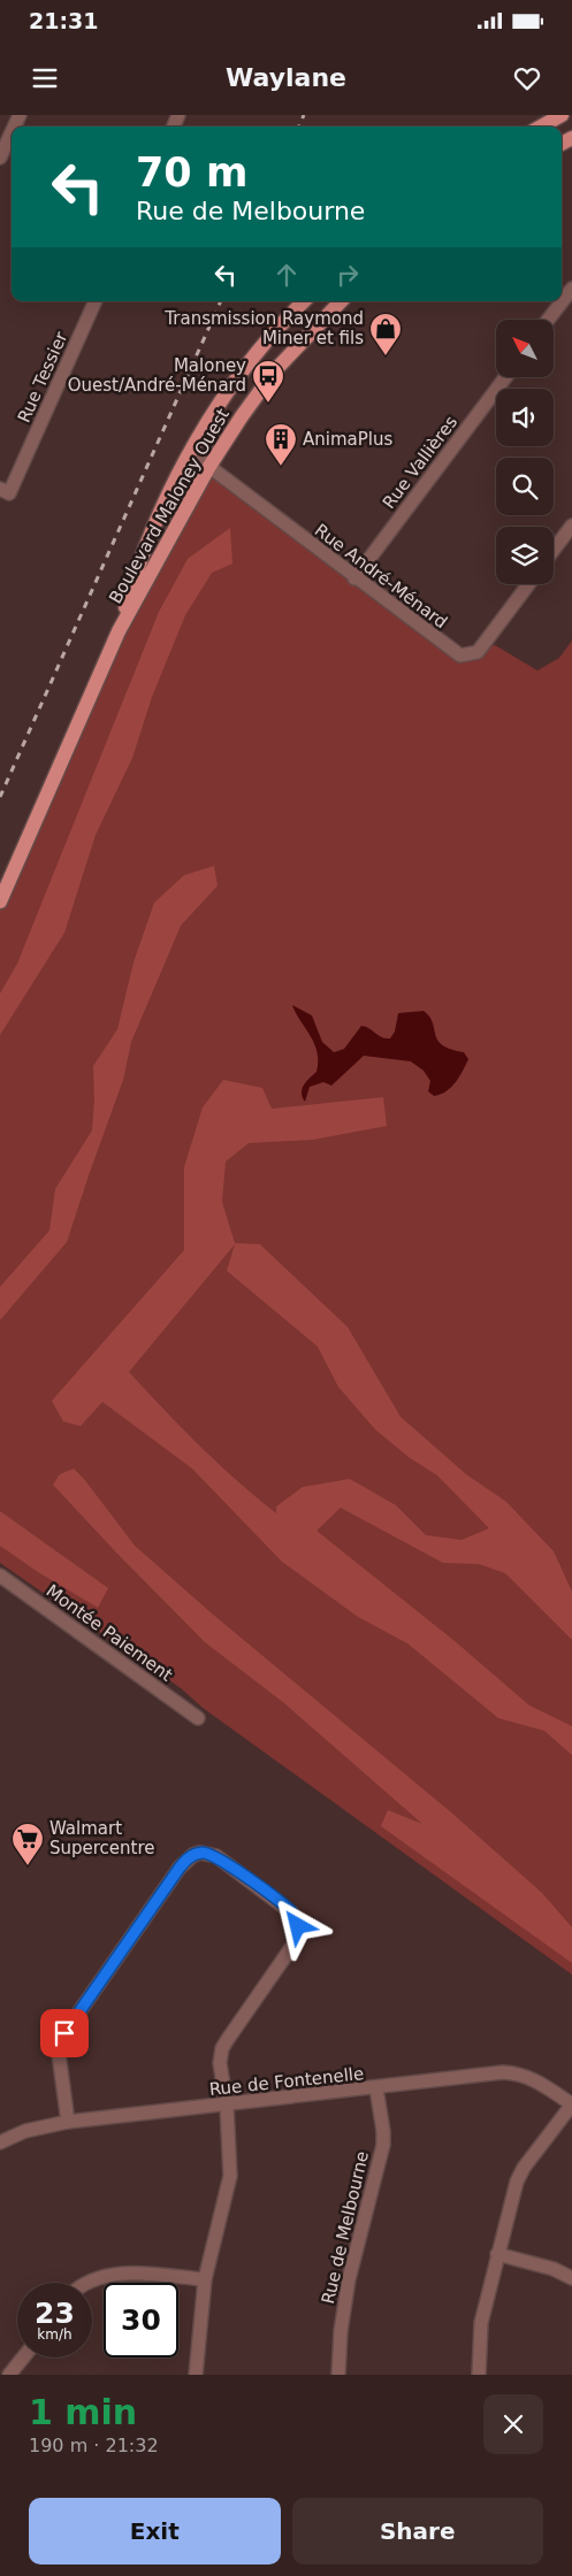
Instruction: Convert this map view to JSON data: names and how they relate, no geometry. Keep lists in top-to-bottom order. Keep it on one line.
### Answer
{"streets":{"main road":["Boulevard Maloney Ouest"],"street":["Rue Tessier","Rue Vallières","Rue André-Ménard","Montée Paiement","Rue de Fontenelle","Rue de Melbourne"]},"crossings":[["Rue Vallières","Rue André-Ménard"],["Boulevard Maloney Ouest","Rue André-Ménard"],["Rue de Fontenelle","Rue de Melbourne"]],"places":{"shop":["Transmission Raymond Miner et fils"],"bus stop":["Maloney Ouest/André-Ménard"],"building":["AnimaPlus"],"supermarket":["Walmart Supercentre"]},"north":"top left","page":{"status":"21:31","header":"Waylane","turn":["70 m","Rue de Melbourne"],"speed":"23 km/h","limit":"30","heading":["1 min","190 m · 21:32"],"buttons":["Exit","Share"]}}
